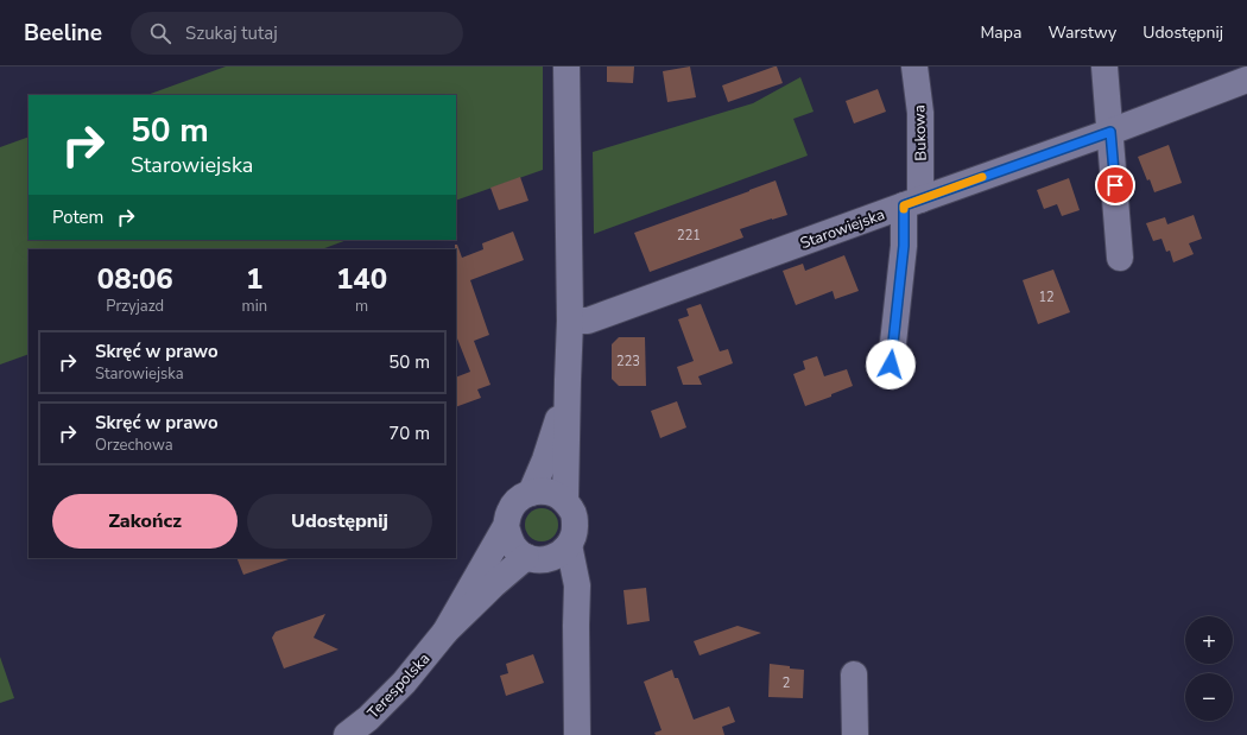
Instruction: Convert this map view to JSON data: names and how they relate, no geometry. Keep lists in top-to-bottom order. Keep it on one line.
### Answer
{"streets":{"street":["Bukowa","Starowiejska","Terespolska"]},"crossings":[["Bukowa","Starowiejska"]],"house_numbers":["221","12","223","2"],"page":{"header":"Beeline","search":"Szukaj tutaj","nav":["Mapa","Warstwy","Udostępnij"],"turn":["50 m","Starowiejska"],"then":"Potem","eta":["08:06","Przyjazd","1","min","140","m"],"list":[{"name":"Skręć w prawo","note":"Starowiejska","value":"50 m"},{"name":"Skręć w prawo","note":"Orzechowa","value":"70 m"}],"buttons":["Zakończ","Udostępnij"],"map_buttons":["+","−"]}}
